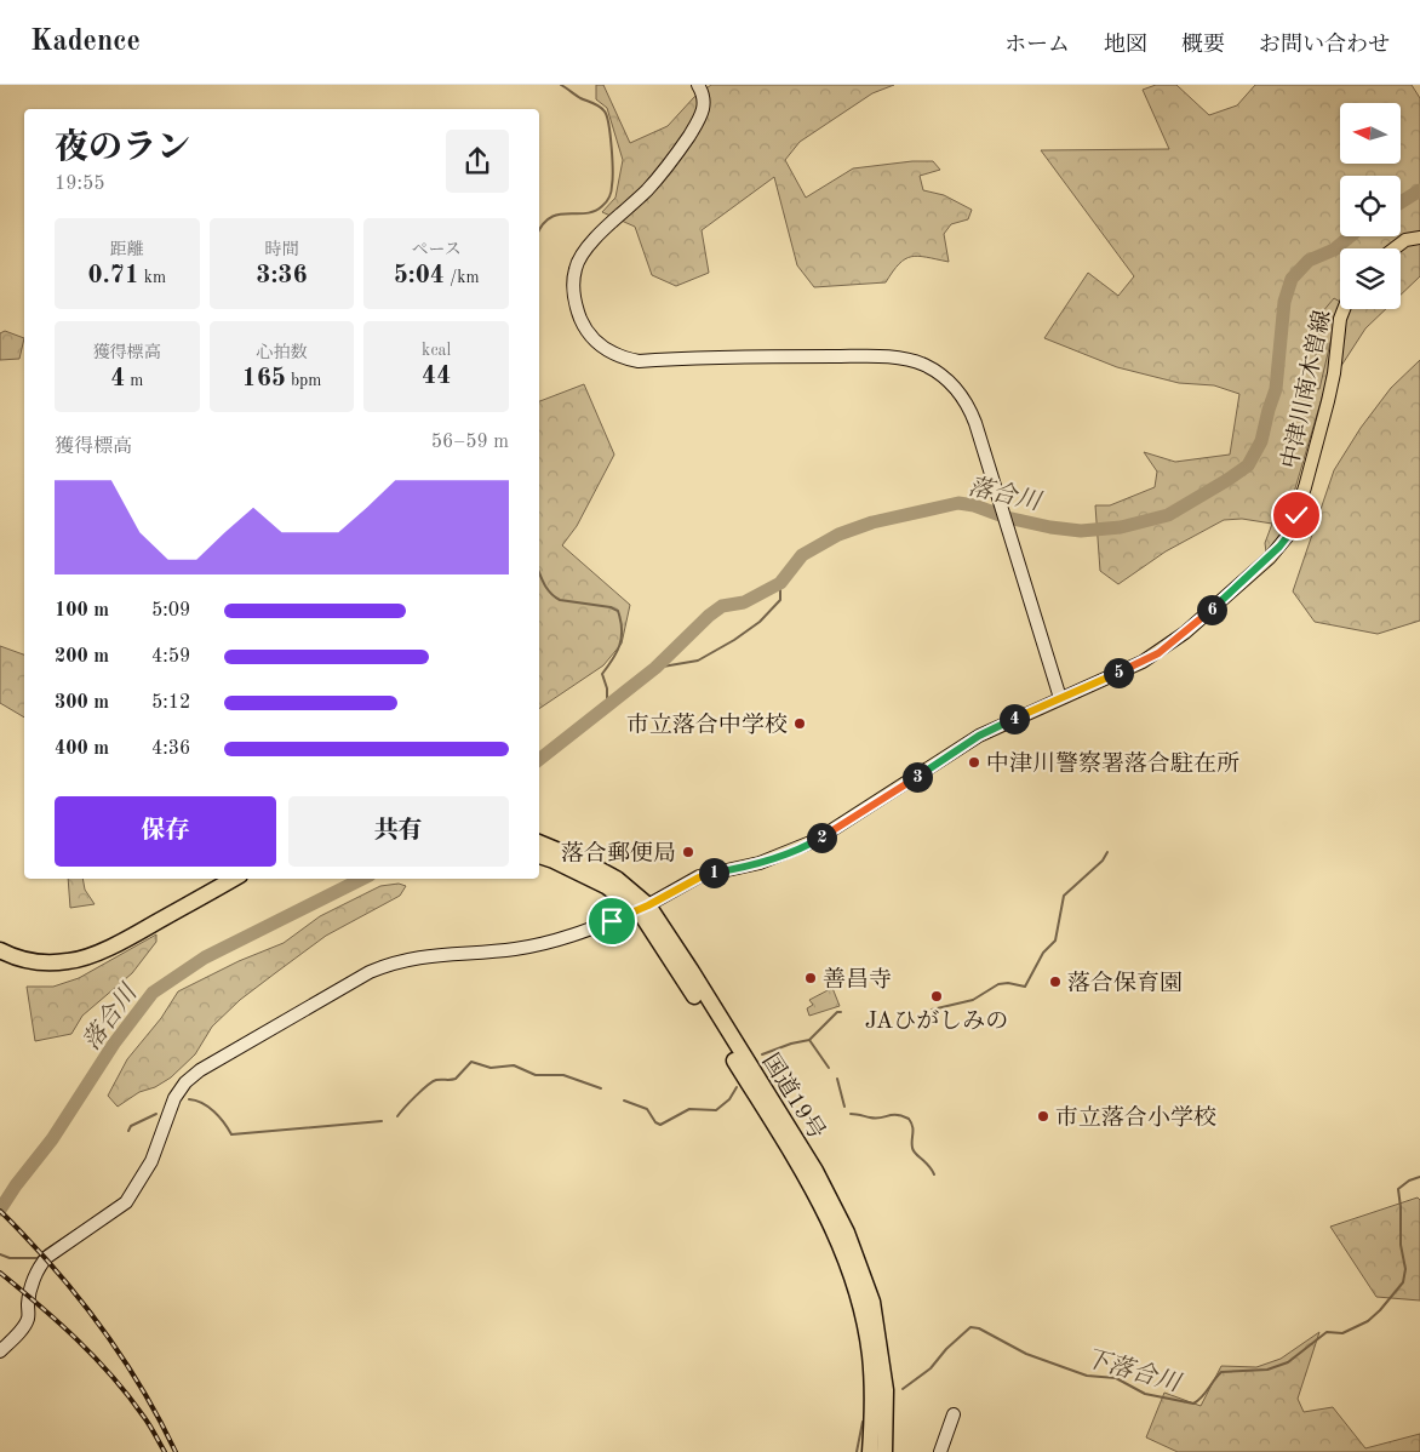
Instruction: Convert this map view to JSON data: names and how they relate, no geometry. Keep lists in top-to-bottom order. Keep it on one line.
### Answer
{"streets":{"highway":["国道19号"],"main road":["中津川南木曽線"]},"crossings":[["中津川南木曽線","国道19号"]],"water":["落合川","下落合川"],"places":["市立落合中学校","中津川警察署落合駐在所","落合郵便局","善昌寺","落合保育園","JAひがしみの","市立落合小学校"],"north":"left","page":{"header":"Kadence","nav":["ホーム","地図","概要","お問い合わせ"],"heading":["夜のラン","19:55"],"stats":[["距離","0.71 km"],["時間","3:36"],["ペース","5:04 /km"],["獲得標高","4 m"],["心拍数","165 bpm"],["kcal","44"]],"chart":["獲得標高","56–59 m"],"list":[{"name":"100 m","note":"5:09"},{"name":"200 m","note":"4:59"},{"name":"300 m","note":"5:12"},{"name":"400 m","note":"4:36"}],"pins":["6","5","4","3","2","1"],"buttons":["保存","共有"]}}
